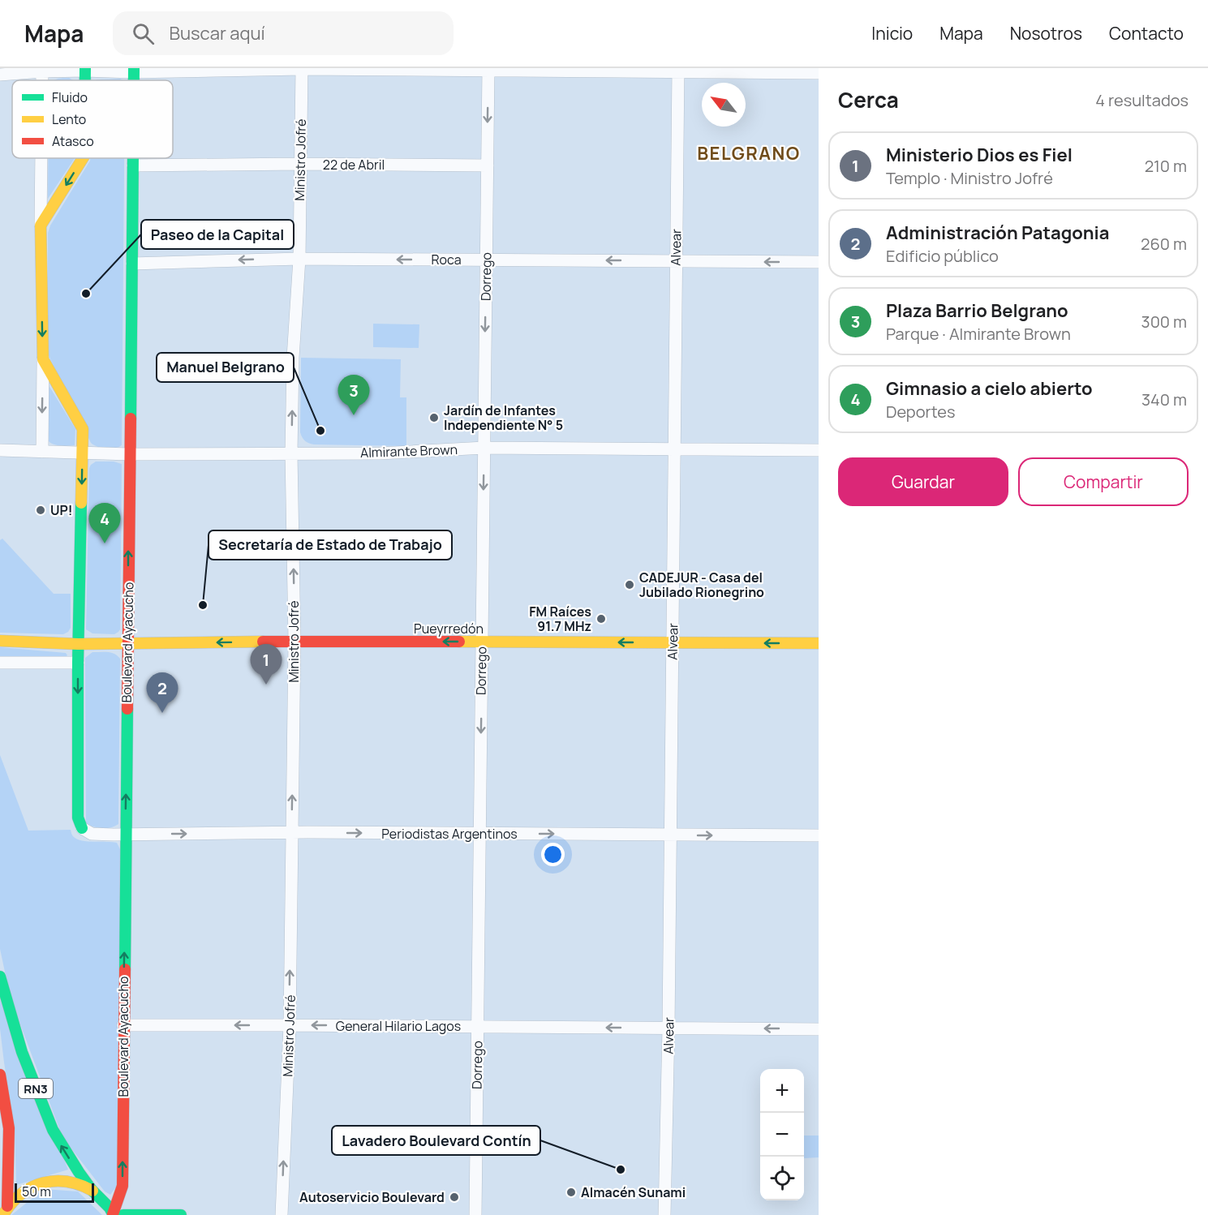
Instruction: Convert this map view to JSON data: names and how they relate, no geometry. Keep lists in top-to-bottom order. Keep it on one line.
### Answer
{"streets":{"main road":["Pueyrredón","Boulevard Ayacucho","RN3"],"street":["Ministro Jofré","22 de Abril","Alvear","Roca","Dorrego","Almirante Brown","Periodistas Argentinos","General Hilario Lagos"]},"crossings":[["Ministro Jofré","22 de Abril"],["Ministro Jofré","Roca"],["Ministro Jofré","Almirante Brown"],["Ministro Jofré","Pueyrredón"],["Ministro Jofré","Periodistas Argentinos"],["Ministro Jofré","General Hilario Lagos"],["22 de Abril","Dorrego"],["22 de Abril","Boulevard Ayacucho"],["Alvear","Roca"],["Alvear","Almirante Brown"],["Alvear","Pueyrredón"],["Alvear","Periodistas Argentinos"],["Alvear","General Hilario Lagos"],["Roca","Dorrego"],["Roca","Boulevard Ayacucho"],["Dorrego","Almirante Brown"],["Dorrego","Pueyrredón"],["Dorrego","Periodistas Argentinos"],["Dorrego","General Hilario Lagos"],["Almirante Brown","Boulevard Ayacucho"],["Pueyrredón","Boulevard Ayacucho"],["Boulevard Ayacucho","Periodistas Argentinos"],["Boulevard Ayacucho","General Hilario Lagos"],["Boulevard Ayacucho","RN3"]],"one_way":["Ministro Jofré","Roca","Dorrego","Pueyrredón","Periodistas Argentinos","General Hilario Lagos"],"districts":["BELGRANO"],"places":["Paseo de la Capital","Jardín de Infantes Independiente N° 5","Manuel Belgrano","UP!","CADEJUR - Casa del Jubilado Rionegrino","Secretaría de Estado de Trabajo","FM Raíces 91.7 MHz","Lavadero Boulevard Contín","Almacén Sunami","Autoservicio Boulevard"],"legend":["Fluido","Lento","Atasco"],"scale_bar":"50 m","north":"top left","page":{"header":"Mapa","search":"Buscar aquí","nav":["Inicio","Mapa","Nosotros","Contacto"],"heading":["Cerca","4 resultados"],"list":[{"mark":"1","name":"Ministerio Dios es Fiel","note":"Templo · Ministro Jofré","value":"210 m"},{"mark":"2","name":"Administración Patagonia","note":"Edificio público","value":"260 m"},{"mark":"3","name":"Plaza Barrio Belgrano","note":"Parque · Almirante Brown","value":"300 m"},{"mark":"4","name":"Gimnasio a cielo abierto","note":"Deportes","value":"340 m"}],"pins":["3","4","1","2"],"buttons":["Guardar","Compartir"],"map_buttons":["+","−"],"scale":"50 m"}}
